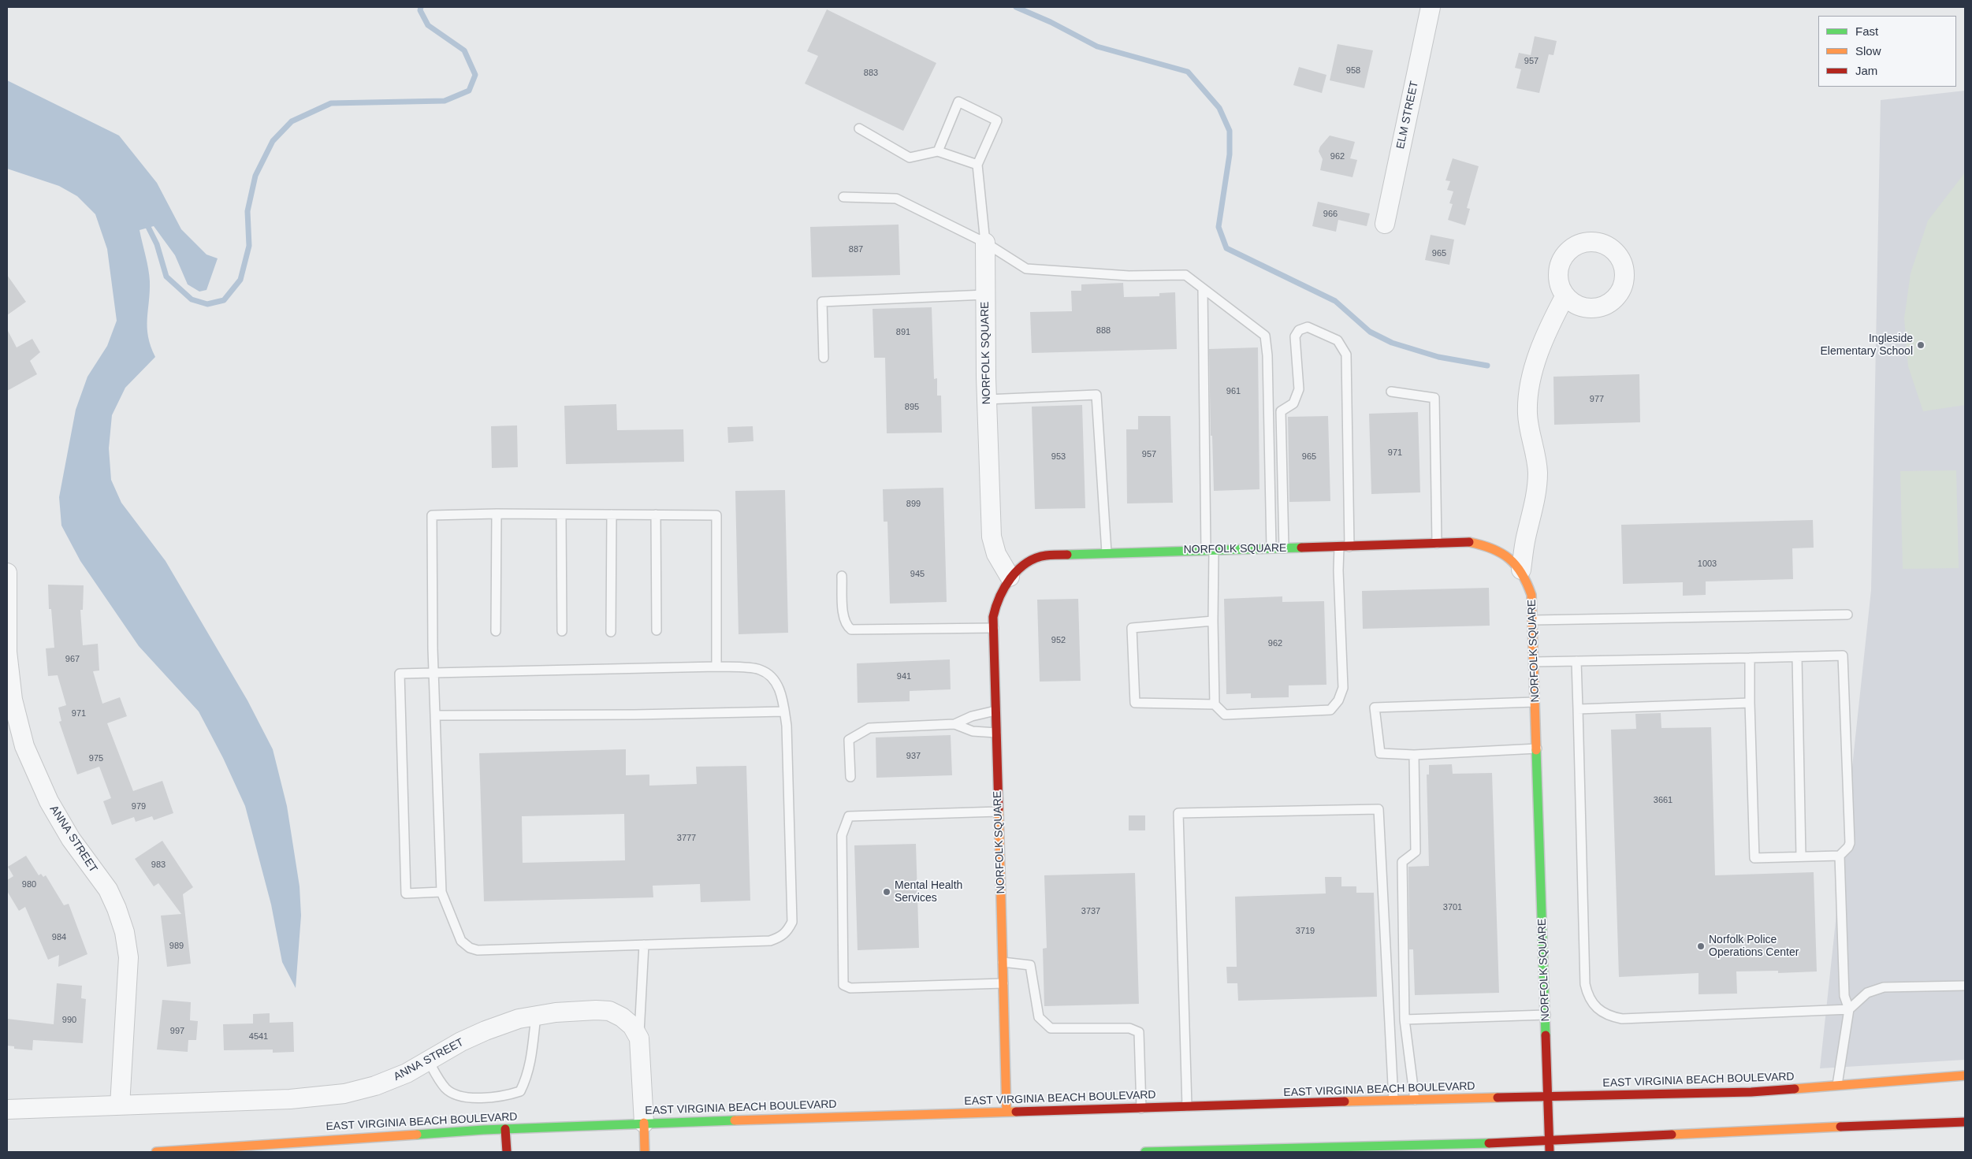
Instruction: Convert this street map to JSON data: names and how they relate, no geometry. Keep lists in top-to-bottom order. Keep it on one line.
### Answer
{"streets":{"main road":["NORFOLK SQUARE","EAST VIRGINIA BEACH BOULEVARD"],"street":["ELM STREET","ANNA STREET"]},"crossings":[["NORFOLK SQUARE","EAST VIRGINIA BEACH BOULEVARD"]],"places":["Ingleside Elementary School","Mental Health Services","Norfolk Police Operations Center"],"house_numbers":["957","958","883","962","966","887","965","888","891","961","977","895","971","957","953","965","899","1003","945","952","962","967","941","971","937","975","3661","979","3777","983","980","3701","3737","3719","984","989","990","997","4541"],"legend":["Fast","Slow","Jam"]}
